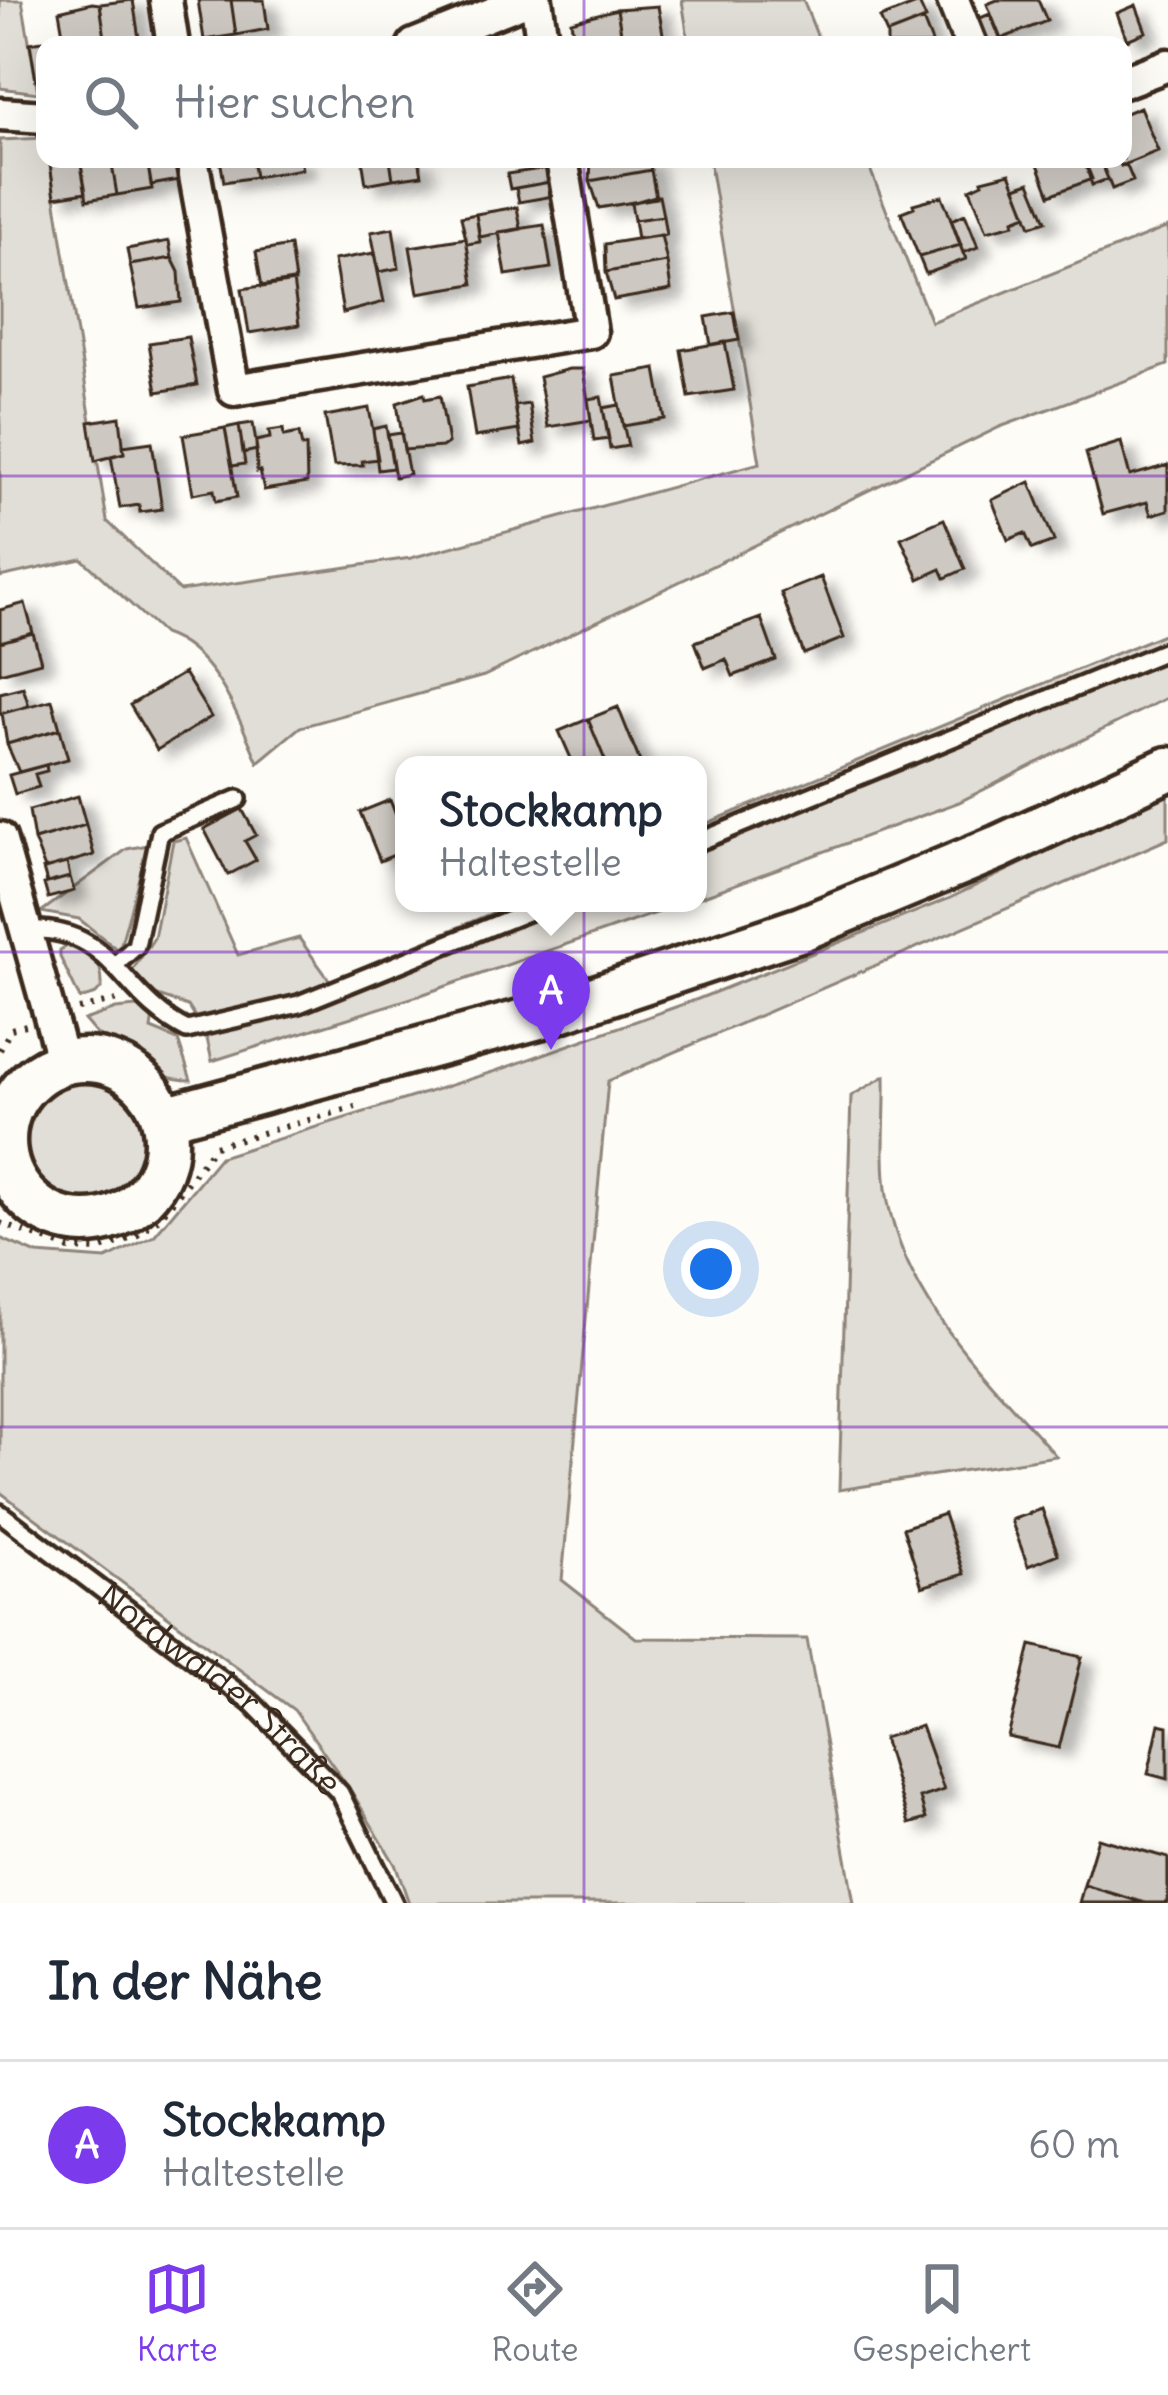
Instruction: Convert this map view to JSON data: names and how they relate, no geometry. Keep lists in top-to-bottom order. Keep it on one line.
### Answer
{"streets":{"lane":["Nordwalder Straße"]},"page":{"search":"Hier suchen","popup":["Stockkamp","Haltestelle"],"pins":"A","heading":"In der Nähe","list":[{"mark":"A","name":"Stockkamp","note":"Haltestelle","value":"60 m"}],"nav":["Karte","Route","Gespeichert"]}}
